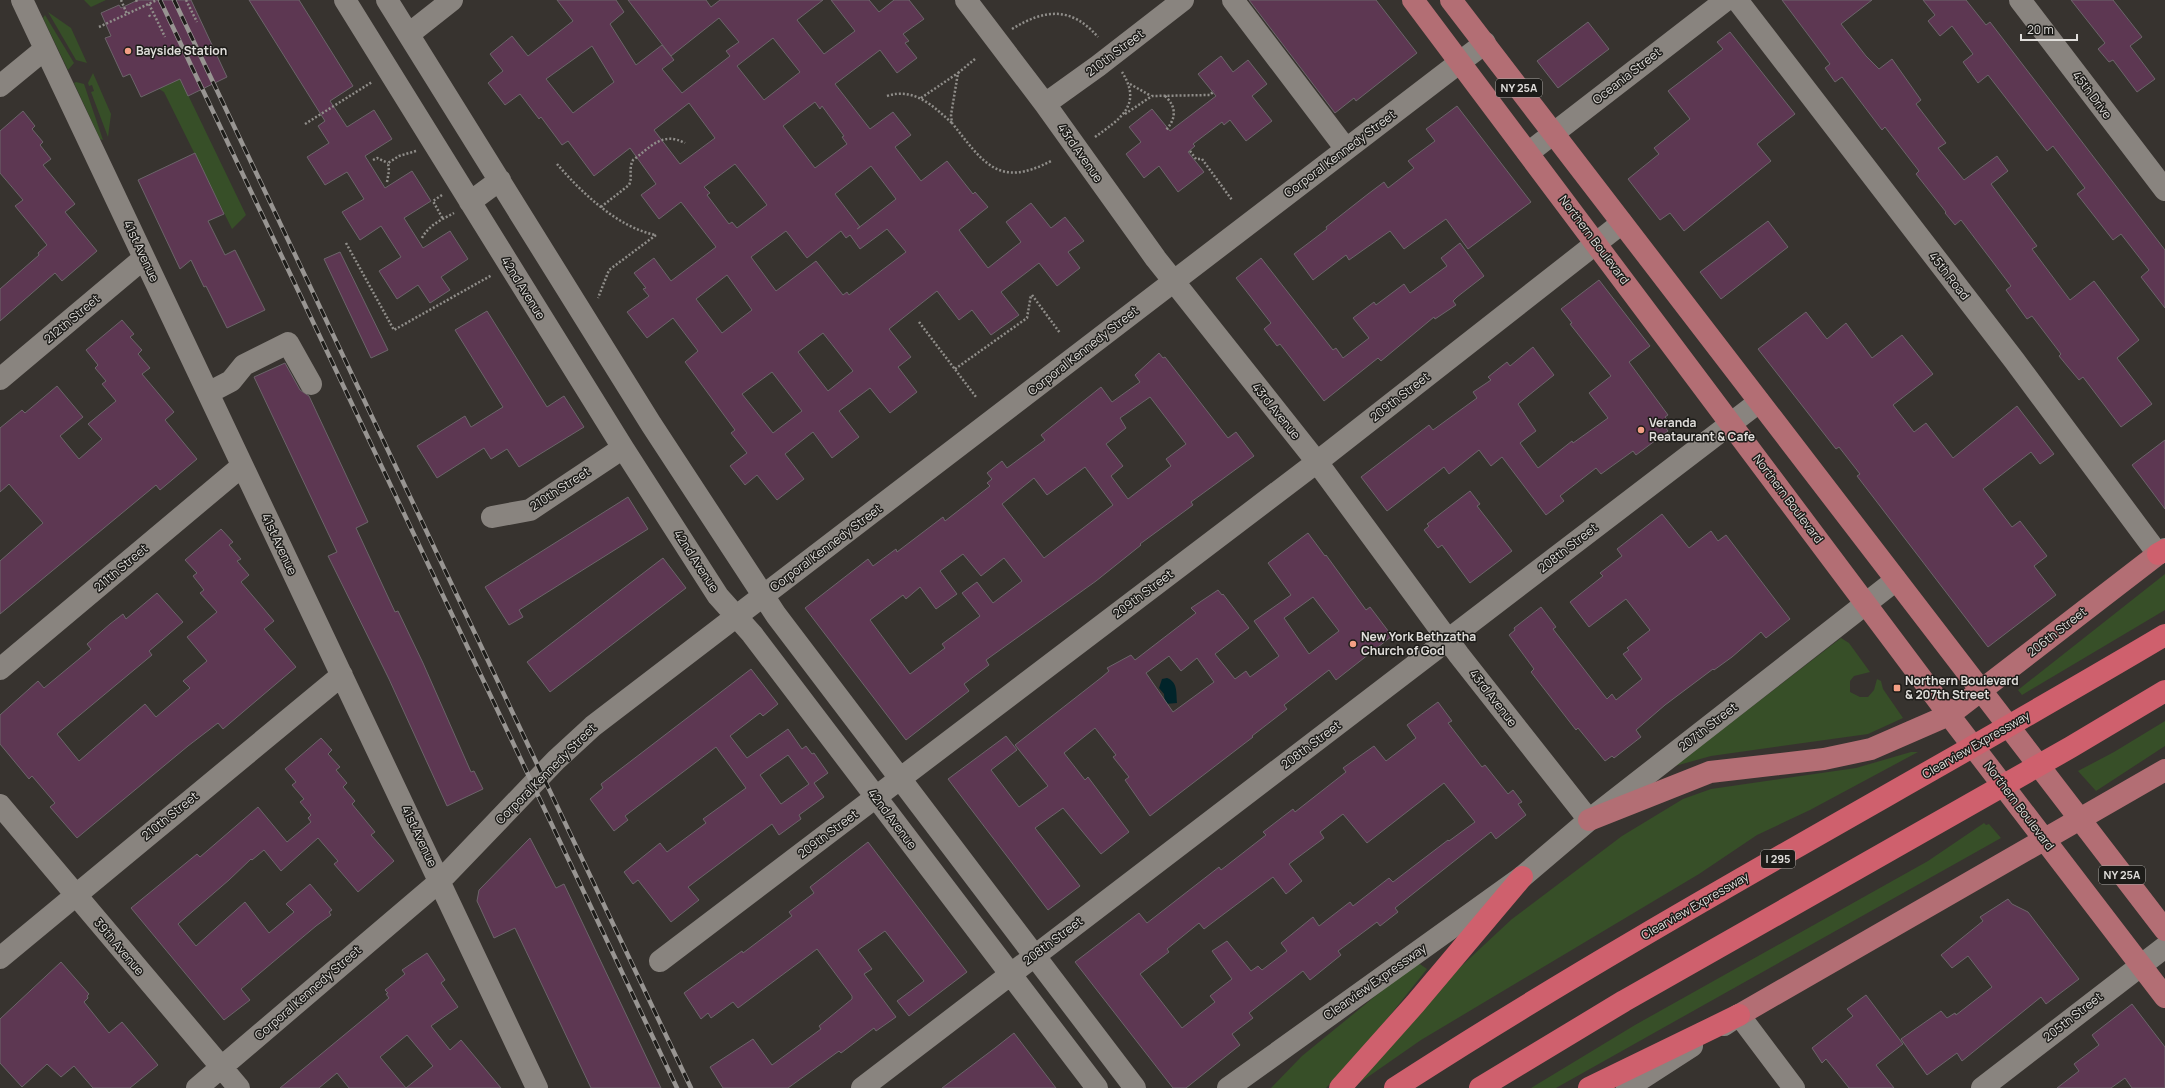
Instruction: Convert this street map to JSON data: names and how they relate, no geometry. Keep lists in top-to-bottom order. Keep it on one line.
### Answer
{"streets":{"highway":["Clearview Expressway","I 295"],"main road":["NY 25A","Northern Boulevard","206th Street"],"street":["210th Street","Oceania Street","45th Drive","43rd Avenue","Corporal Kennedy Street","41st Avenue","45th Road","42nd Avenue","212th Street","209th Street","208th Street","211th Street","207th Street","39th Avenue","205th Street"]},"crossings":[["210th Street","43rd Avenue"],["210th Street","41st Avenue"],["210th Street","42nd Avenue"],["210th Street","39th Avenue"],["Oceania Street","NY 25A"],["Oceania Street","Northern Boulevard"],["NY 25A","Corporal Kennedy Street"],["NY 25A","209th Street"],["NY 25A","208th Street"],["NY 25A","206th Street"],["NY 25A","207th Street"],["43rd Avenue","Corporal Kennedy Street"],["43rd Avenue","209th Street"],["43rd Avenue","208th Street"],["43rd Avenue","206th Street"],["43rd Avenue","207th Street"],["Corporal Kennedy Street","Northern Boulevard"],["Corporal Kennedy Street","41st Avenue"],["Corporal Kennedy Street","42nd Avenue"],["Corporal Kennedy Street","39th Avenue"],["Northern Boulevard","209th Street"],["Northern Boulevard","208th Street"],["Northern Boulevard","206th Street"],["Northern Boulevard","207th Street"],["Northern Boulevard","205th Street"],["41st Avenue","212th Street"],["41st Avenue","211th Street"],["45th Road","206th Street"],["42nd Avenue","209th Street"],["42nd Avenue","208th Street"],["206th Street","207th Street"],["207th Street","Clearview Expressway"]],"places":{"other":["Bayside Station","Veranda Reataurant & Cafe","New York Bethzatha Church of God"],"transit":["Northern Boulevard & 207th Street"]},"scale_bar":"20 m"}
